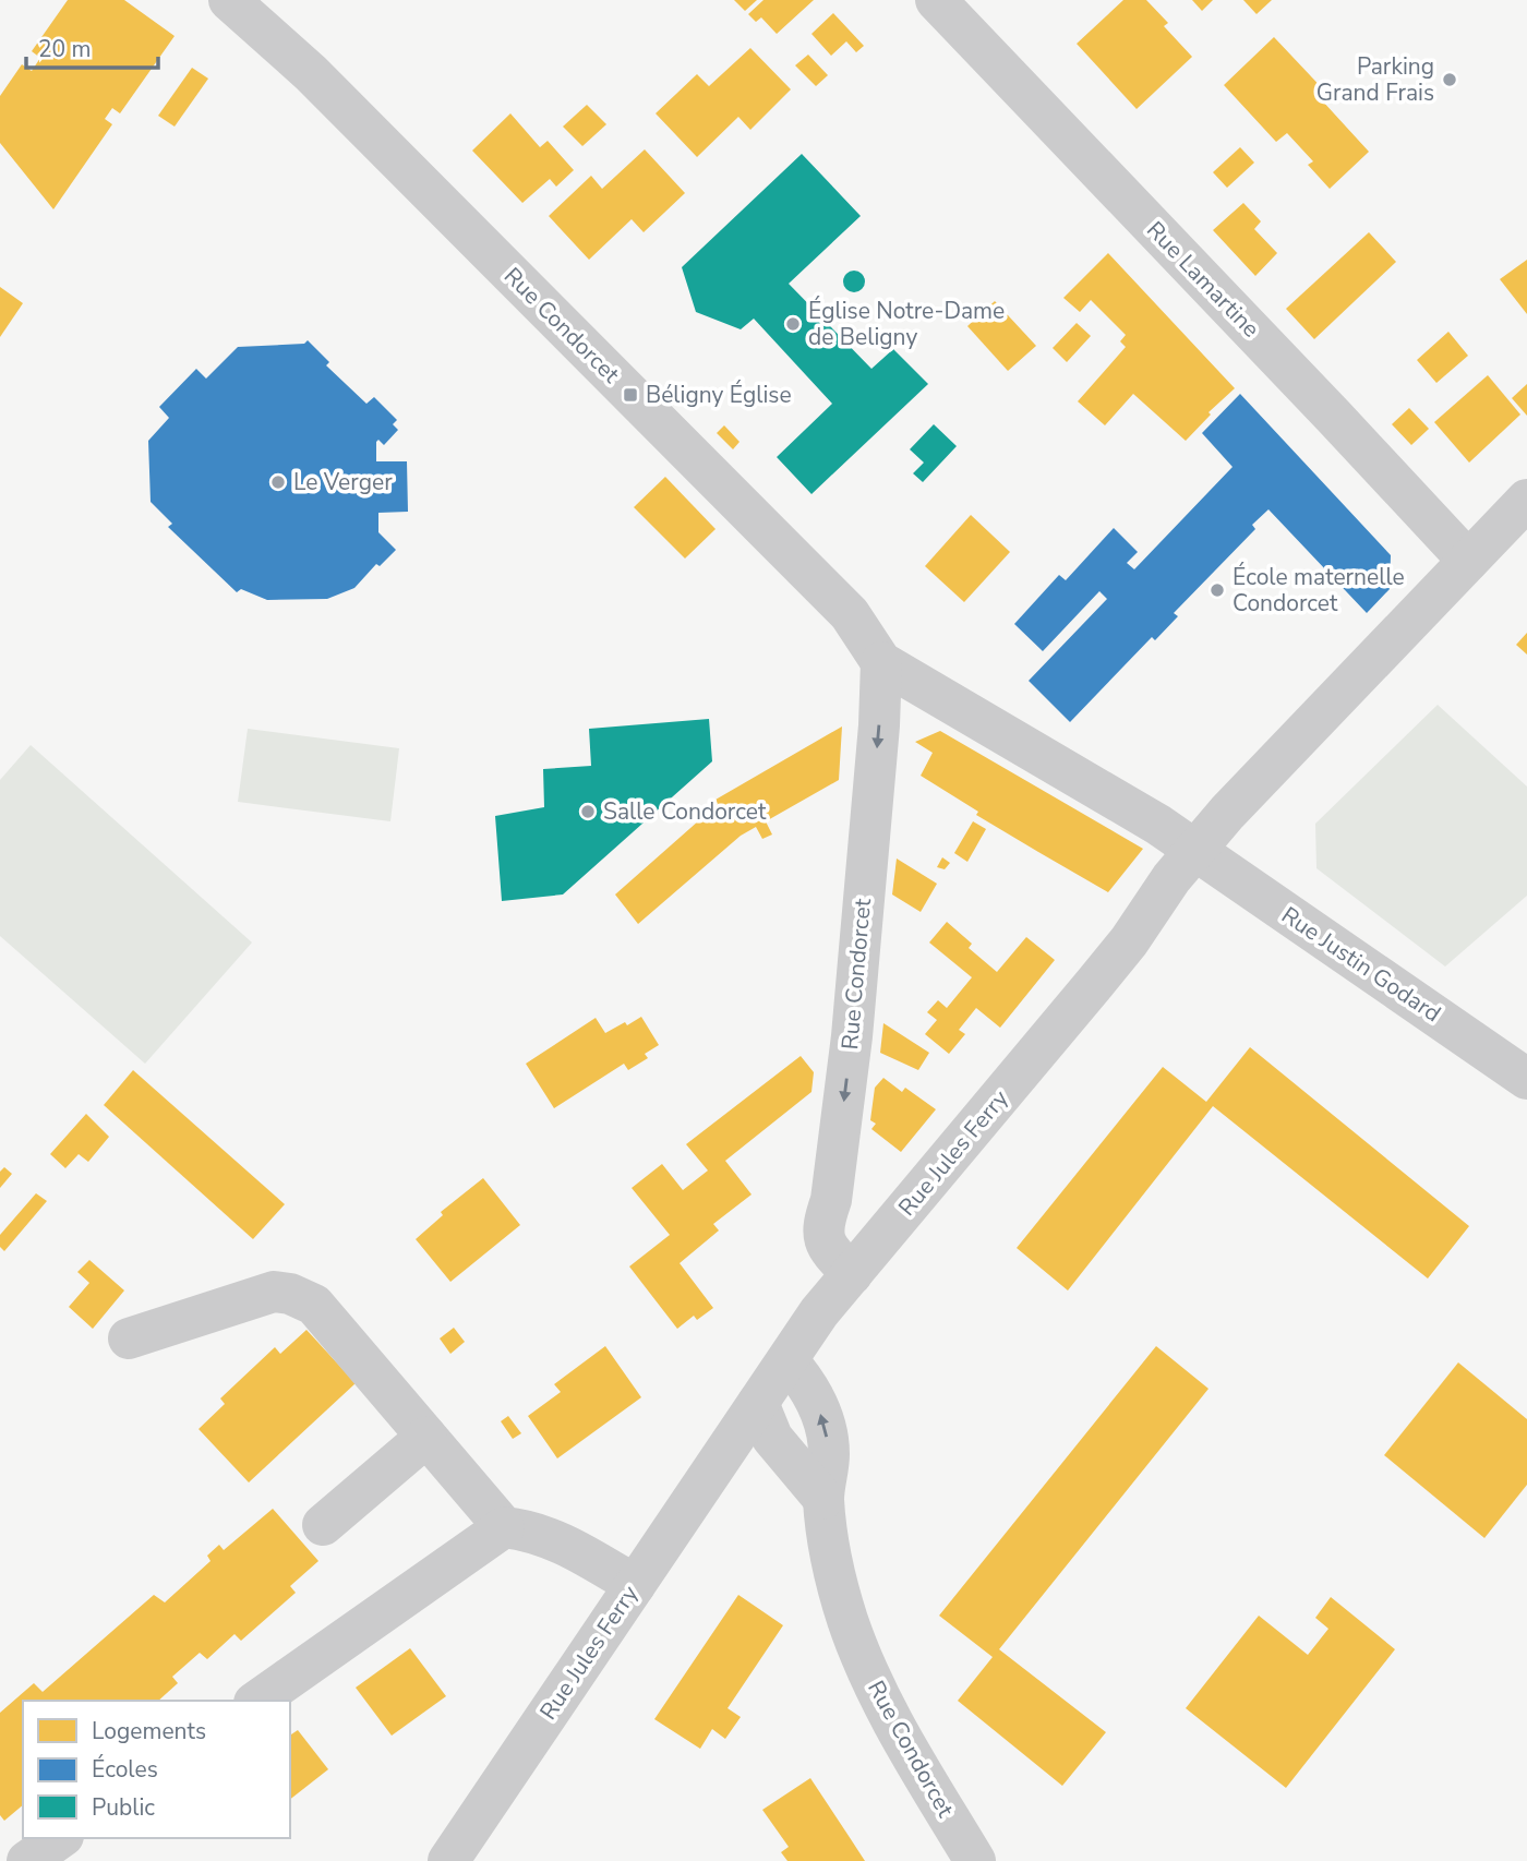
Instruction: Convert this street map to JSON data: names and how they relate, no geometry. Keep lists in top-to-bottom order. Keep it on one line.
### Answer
{"streets":{"street":["Rue Lamartine","Rue Condorcet","Rue Justin Godard","Rue Jules Ferry"]},"crossings":[["Rue Lamartine","Rue Jules Ferry"],["Rue Condorcet","Rue Justin Godard"],["Rue Condorcet","Rue Jules Ferry"],["Rue Justin Godard","Rue Jules Ferry"]],"places":{"other":["Parking Grand Frais","Église Notre-Dame de Beligny","Le Verger","École maternelle Condorcet","Salle Condorcet"],"transit":["Béligny Église"]},"legend":["Logements","Écoles","Public"],"scale_bar":"20 m"}
